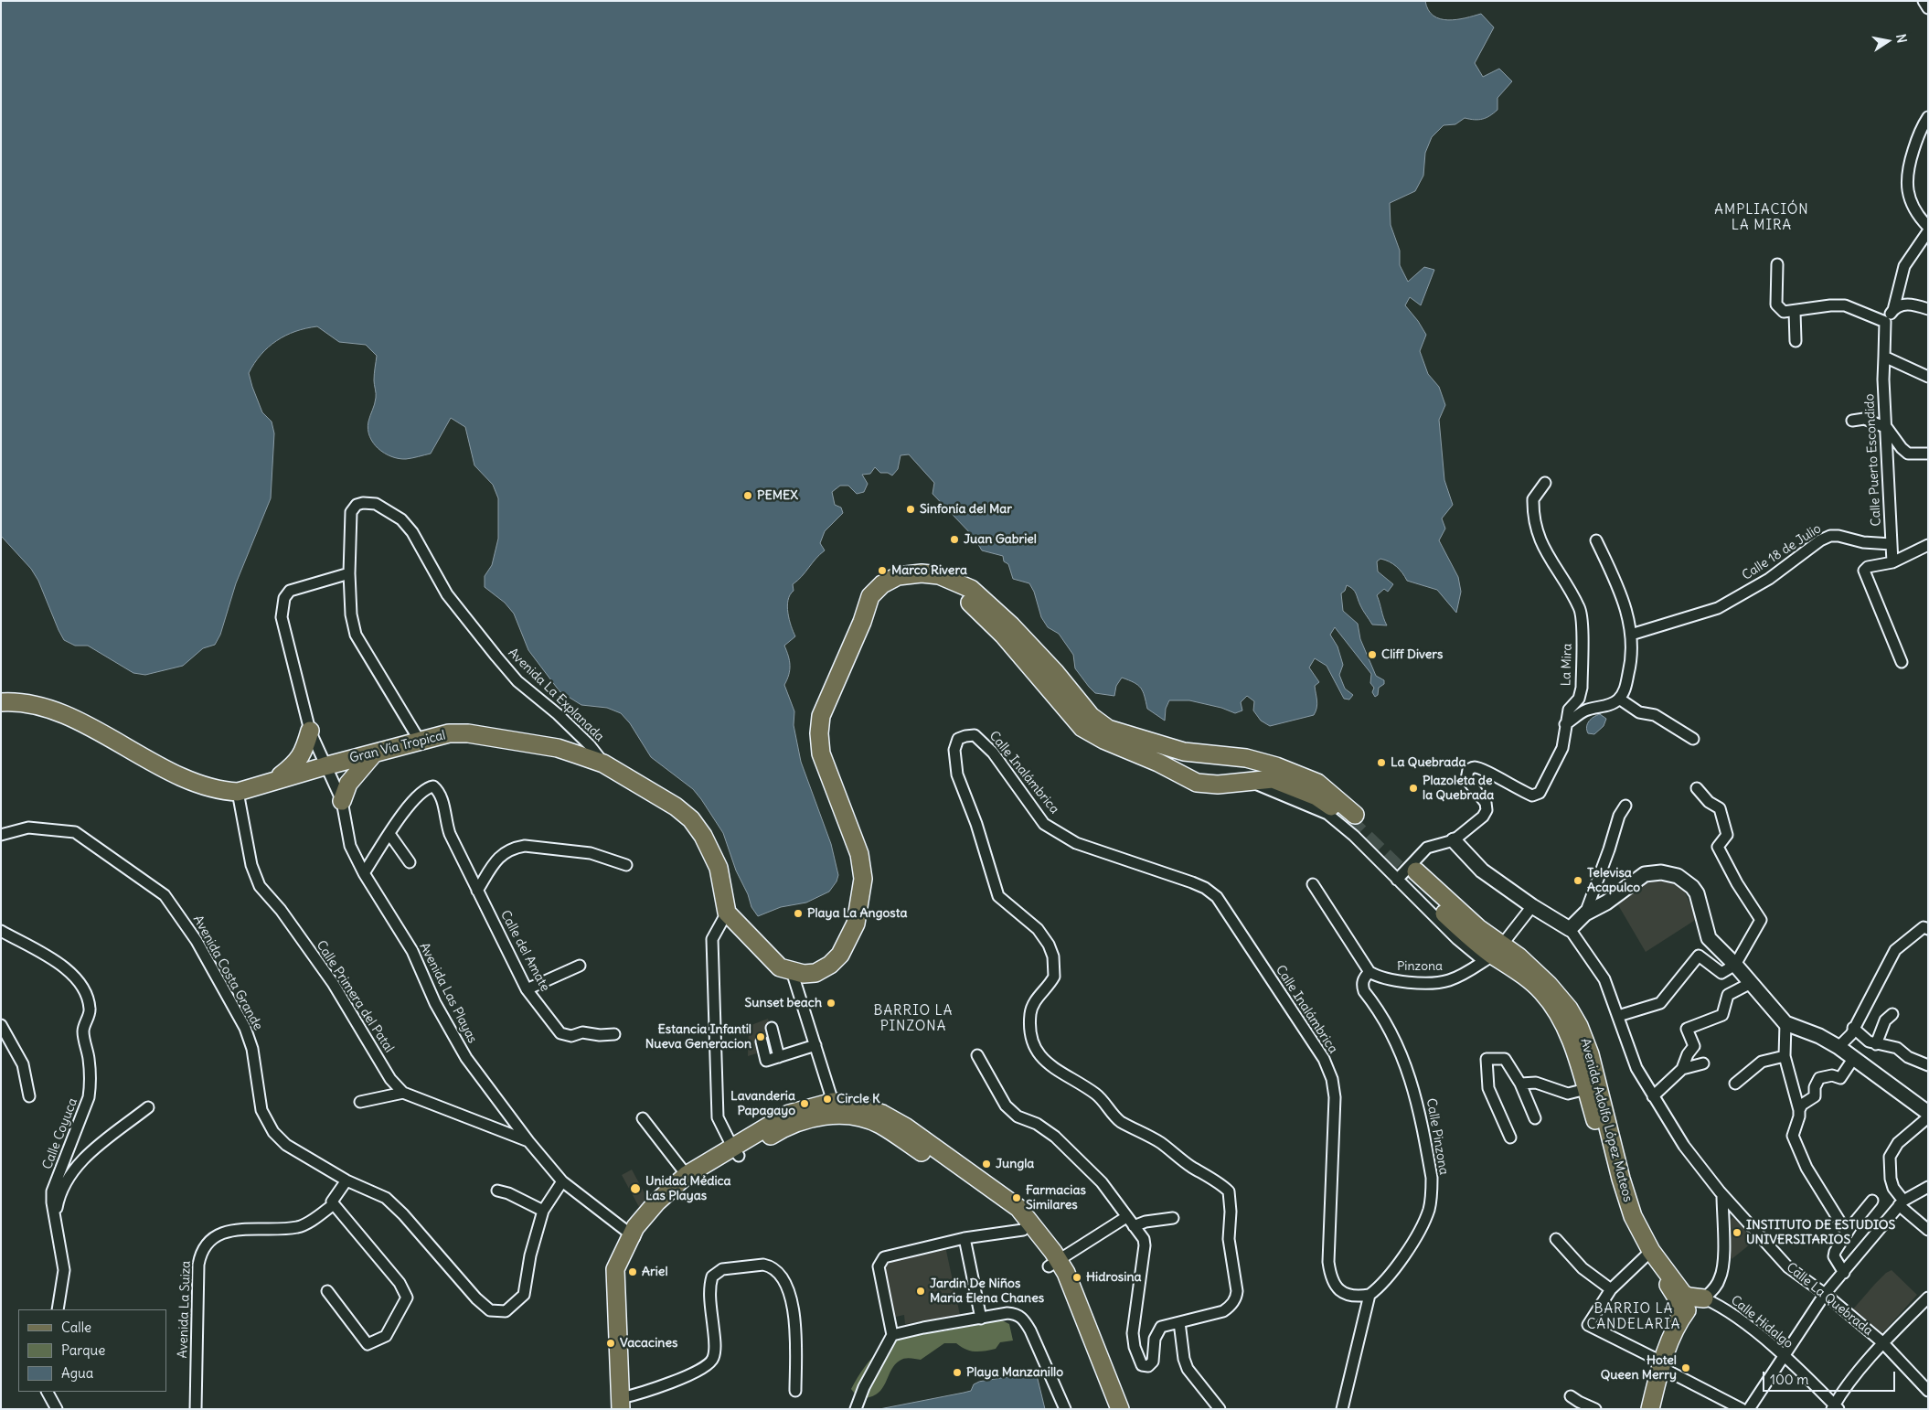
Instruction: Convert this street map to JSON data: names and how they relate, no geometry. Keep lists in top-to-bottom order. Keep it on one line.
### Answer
{"streets":{"main road":["Gran Vía Tropical","Avenida Adolfo López Mateos"],"street":["Calle Puerto Escondido","Calle 18 de Julio","La Mira","Avenida La Explanada","Calle Inalámbrica","Calle del Amate","Pinzona","Avenida Costa Grande","Avenida Las Playas","Calle Primera del Patal","Calle Coyuca","Calle Pinzona","Calle La Quebrada","Avenida La Suiza","Calle Hidalgo"]},"crossings":[["Calle Puerto Escondido","Calle 18 de Julio"],["La Mira","Calle La Quebrada"],["Avenida La Explanada","Gran Vía Tropical"],["Gran Vía Tropical","Avenida Las Playas"],["Gran Vía Tropical","Calle Primera del Patal"],["Calle Inalámbrica","Calle Pinzona"],["Calle del Amate","Avenida Las Playas"],["Pinzona","Avenida Adolfo López Mateos"],["Pinzona","Calle Pinzona"],["Avenida Costa Grande","Avenida Las Playas"],["Avenida Costa Grande","Avenida La Suiza"],["Avenida Las Playas","Calle Primera del Patal"]],"districts":["AMPLIACIÓN LA MIRA","BARRIO LA PINZONA","BARRIO LA CANDELARIA"],"places":["PEMEX","Sinfonía del Mar","Juan Gabriel","Marco Rivera","Cliff Divers","La Quebrada","Plazoleta de la Quebrada","Televisa Acapulco","Playa La Angosta","Sunset beach","Estancia Infantil Nueva Generacion","Circle K","Lavanderia Papagayo","Jungla","Unidad Médica Las Playas","Farmacias Similares","INSTITUTO DE ESTUDIOS UNIVERSITARIOS","Ariel","Hidrosina","Jardin De Niños Maria Elena Chanes","Vacacines","Hotel Queen Merry","Playa Manzanillo"],"legend":["Calle","Parque","Agua"],"scale_bar":"100 m","north":"right"}
